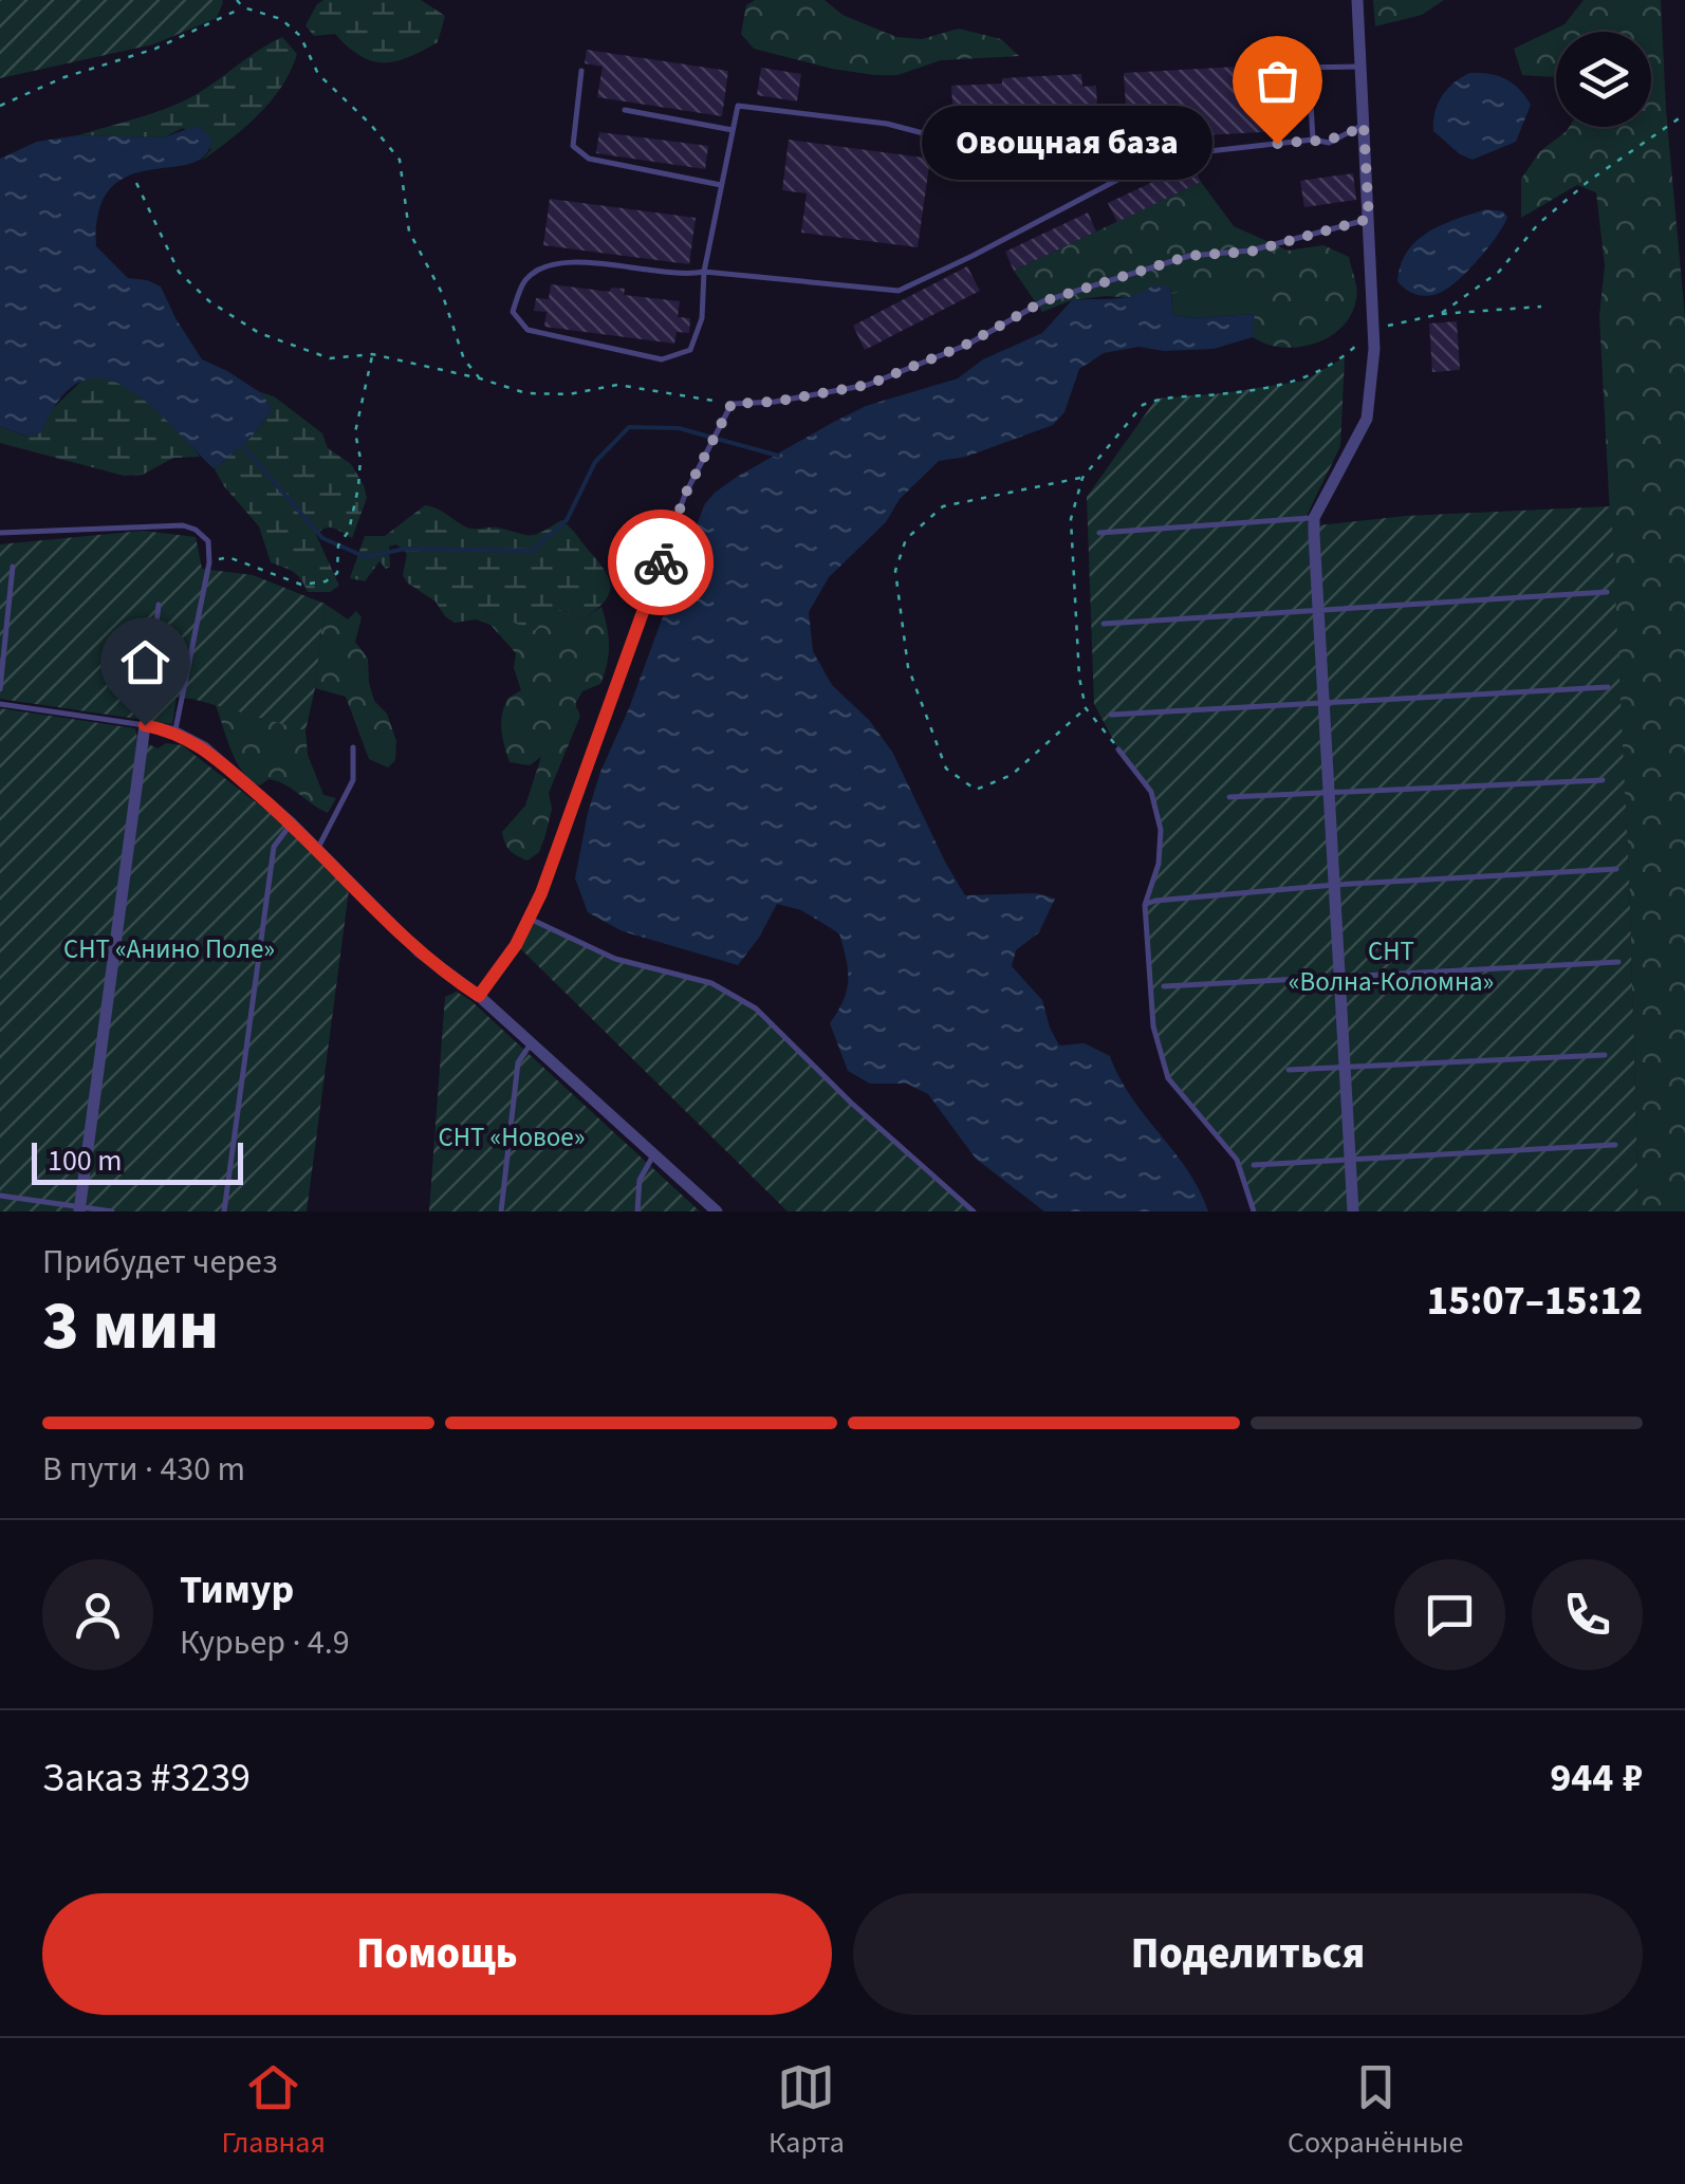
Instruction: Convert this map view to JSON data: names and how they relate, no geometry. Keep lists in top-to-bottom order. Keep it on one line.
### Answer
{"parks":["СНТ «Анино Поле»","СНТ «Волна-Коломна»","СНТ «Новое»"],"places":["Овощная база"],"scale_bar":"100 m","page":{"bubble":"Овощная база","scale":"100 m","heading":["3 мин","Прибудет через","15:07–15:12"],"panel":["Тимур","Курьер · 4.9","Заказ #3239","944 ₽"],"bar":"В пути · 430 m","buttons":["Помощь","Поделиться"],"tabs":["Главная","Карта","Сохранённые"]}}
